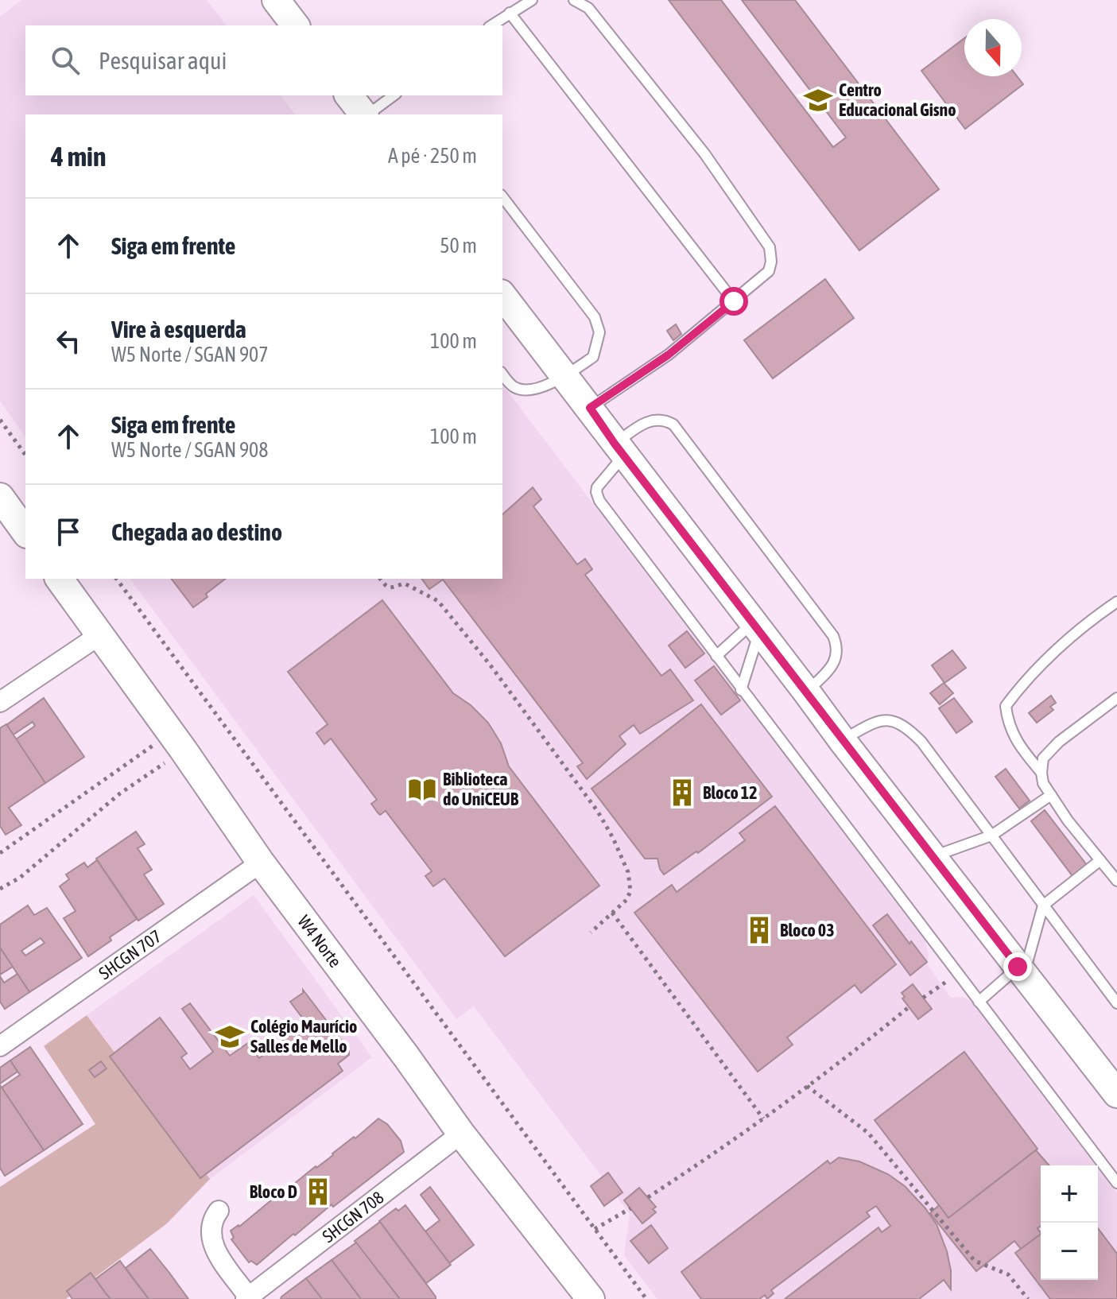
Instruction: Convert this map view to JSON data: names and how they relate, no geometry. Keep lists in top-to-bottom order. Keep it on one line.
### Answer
{"streets":{"main road":["W4 Norte"],"street":["SHCGN 707","SHCGN 708"]},"crossings":[["W4 Norte","SHCGN 707"],["W4 Norte","SHCGN 708"]],"places":{"school or university":["Centro Educacional Gisno","Colégio Maurício Salles de Mello"],"library":["Biblioteca do UniCEUB"],"building":["Bloco 12","Bloco 03","Bloco D"]},"north":"bottom","page":{"search":"Pesquisar aqui","heading":["4 min","A pé · 250 m"],"list":[["Siga em frente","50 m"],["Vire à esquerda","W5 Norte / SGAN 907","100 m"],["Siga em frente","W5 Norte / SGAN 908","100 m"],"Chegada ao destino"],"map_buttons":["+","−"]}}
